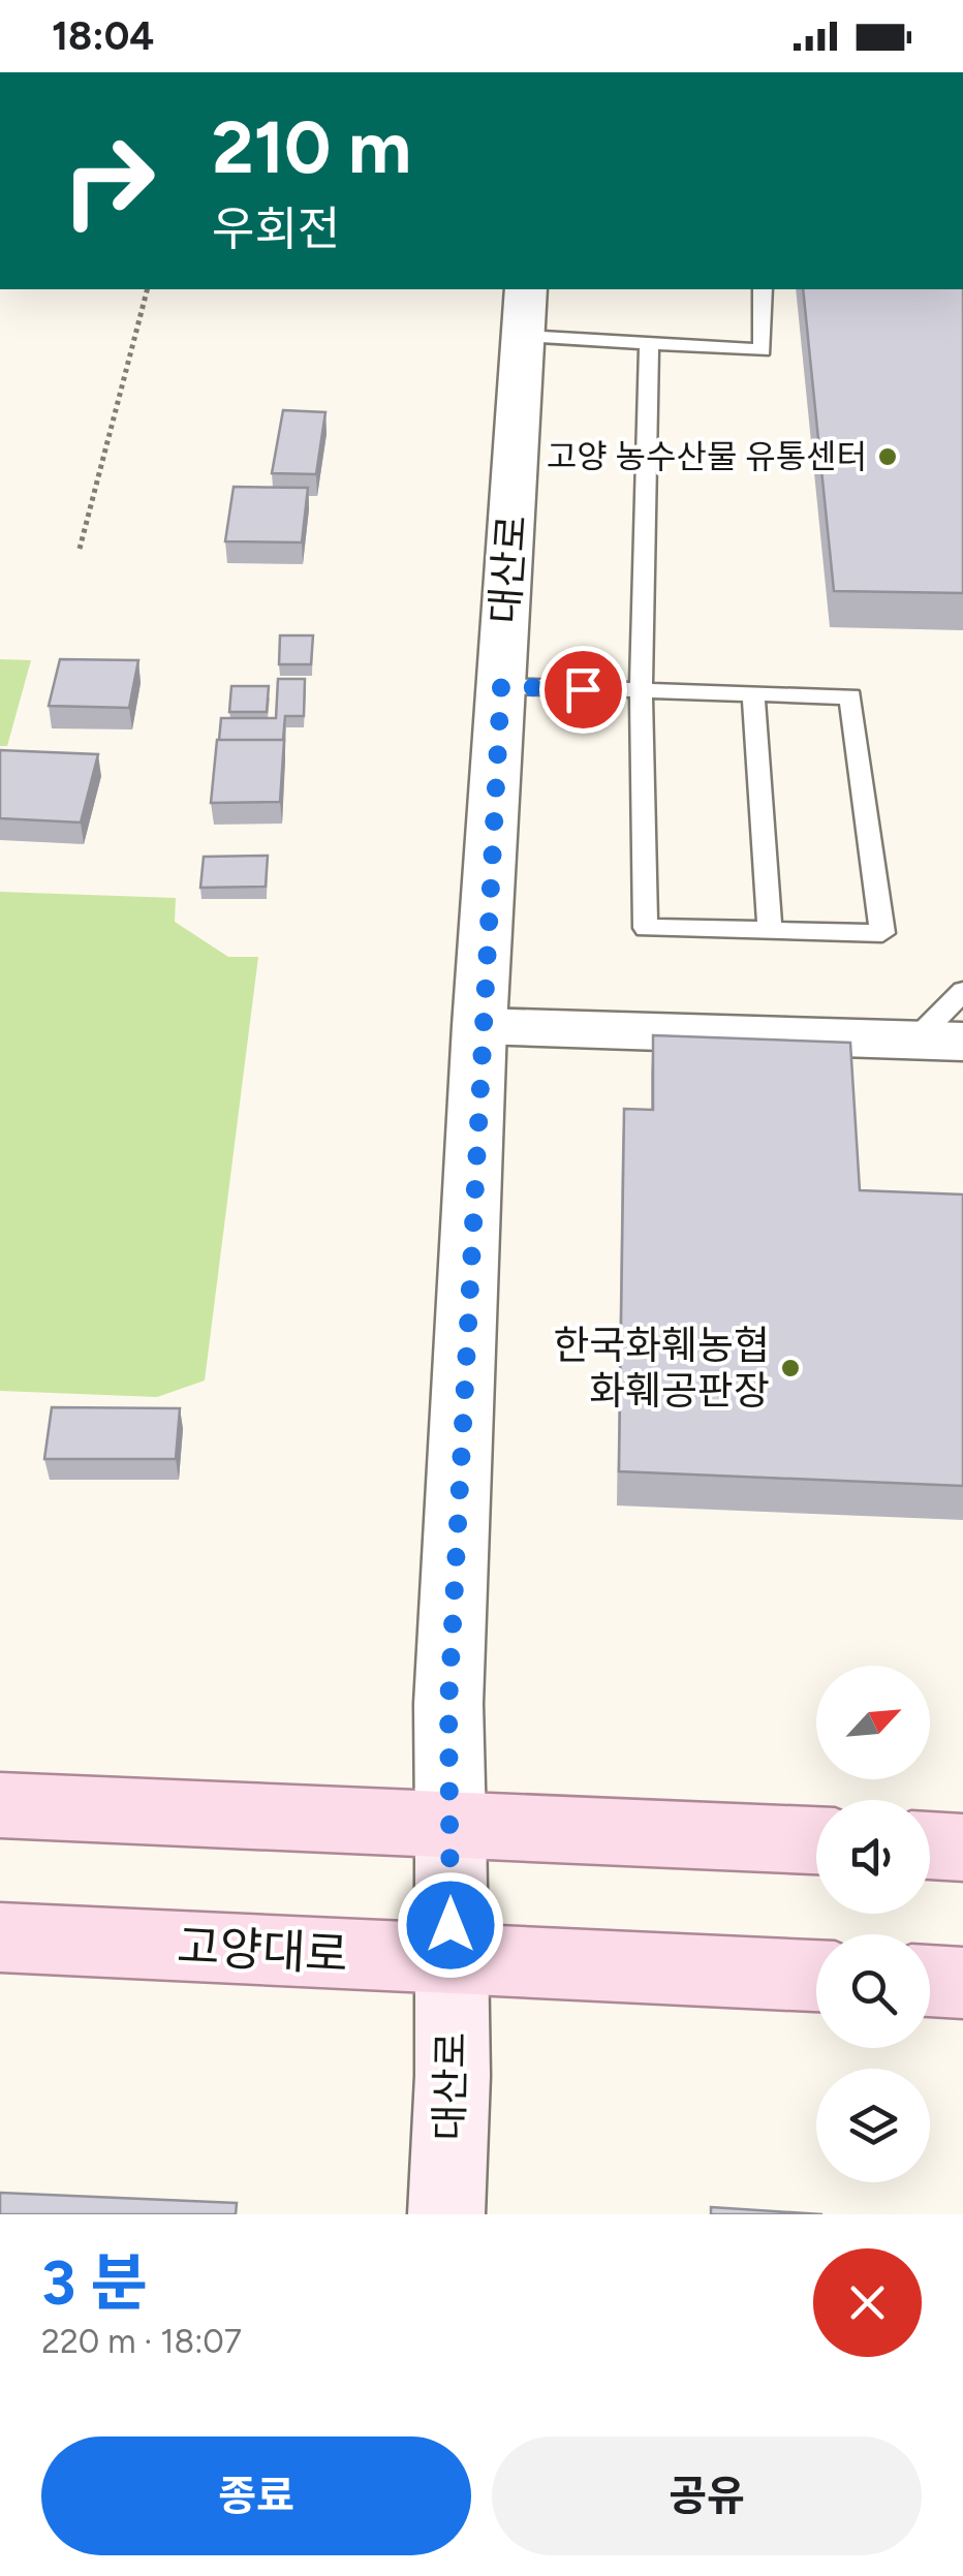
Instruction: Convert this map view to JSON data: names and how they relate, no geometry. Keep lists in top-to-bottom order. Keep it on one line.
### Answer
{"streets":{"main road":["대산로","고양대로"]},"crossings":[["대산로","고양대로"]],"places":["고양 농수산물 유통센터","한국화훼농협 화훼공판장"],"north":"top right","page":{"status":"18:04","turn":["210 m","우회전"],"heading":["3 분","220 m · 18:07"],"buttons":["종료","공유"]}}
